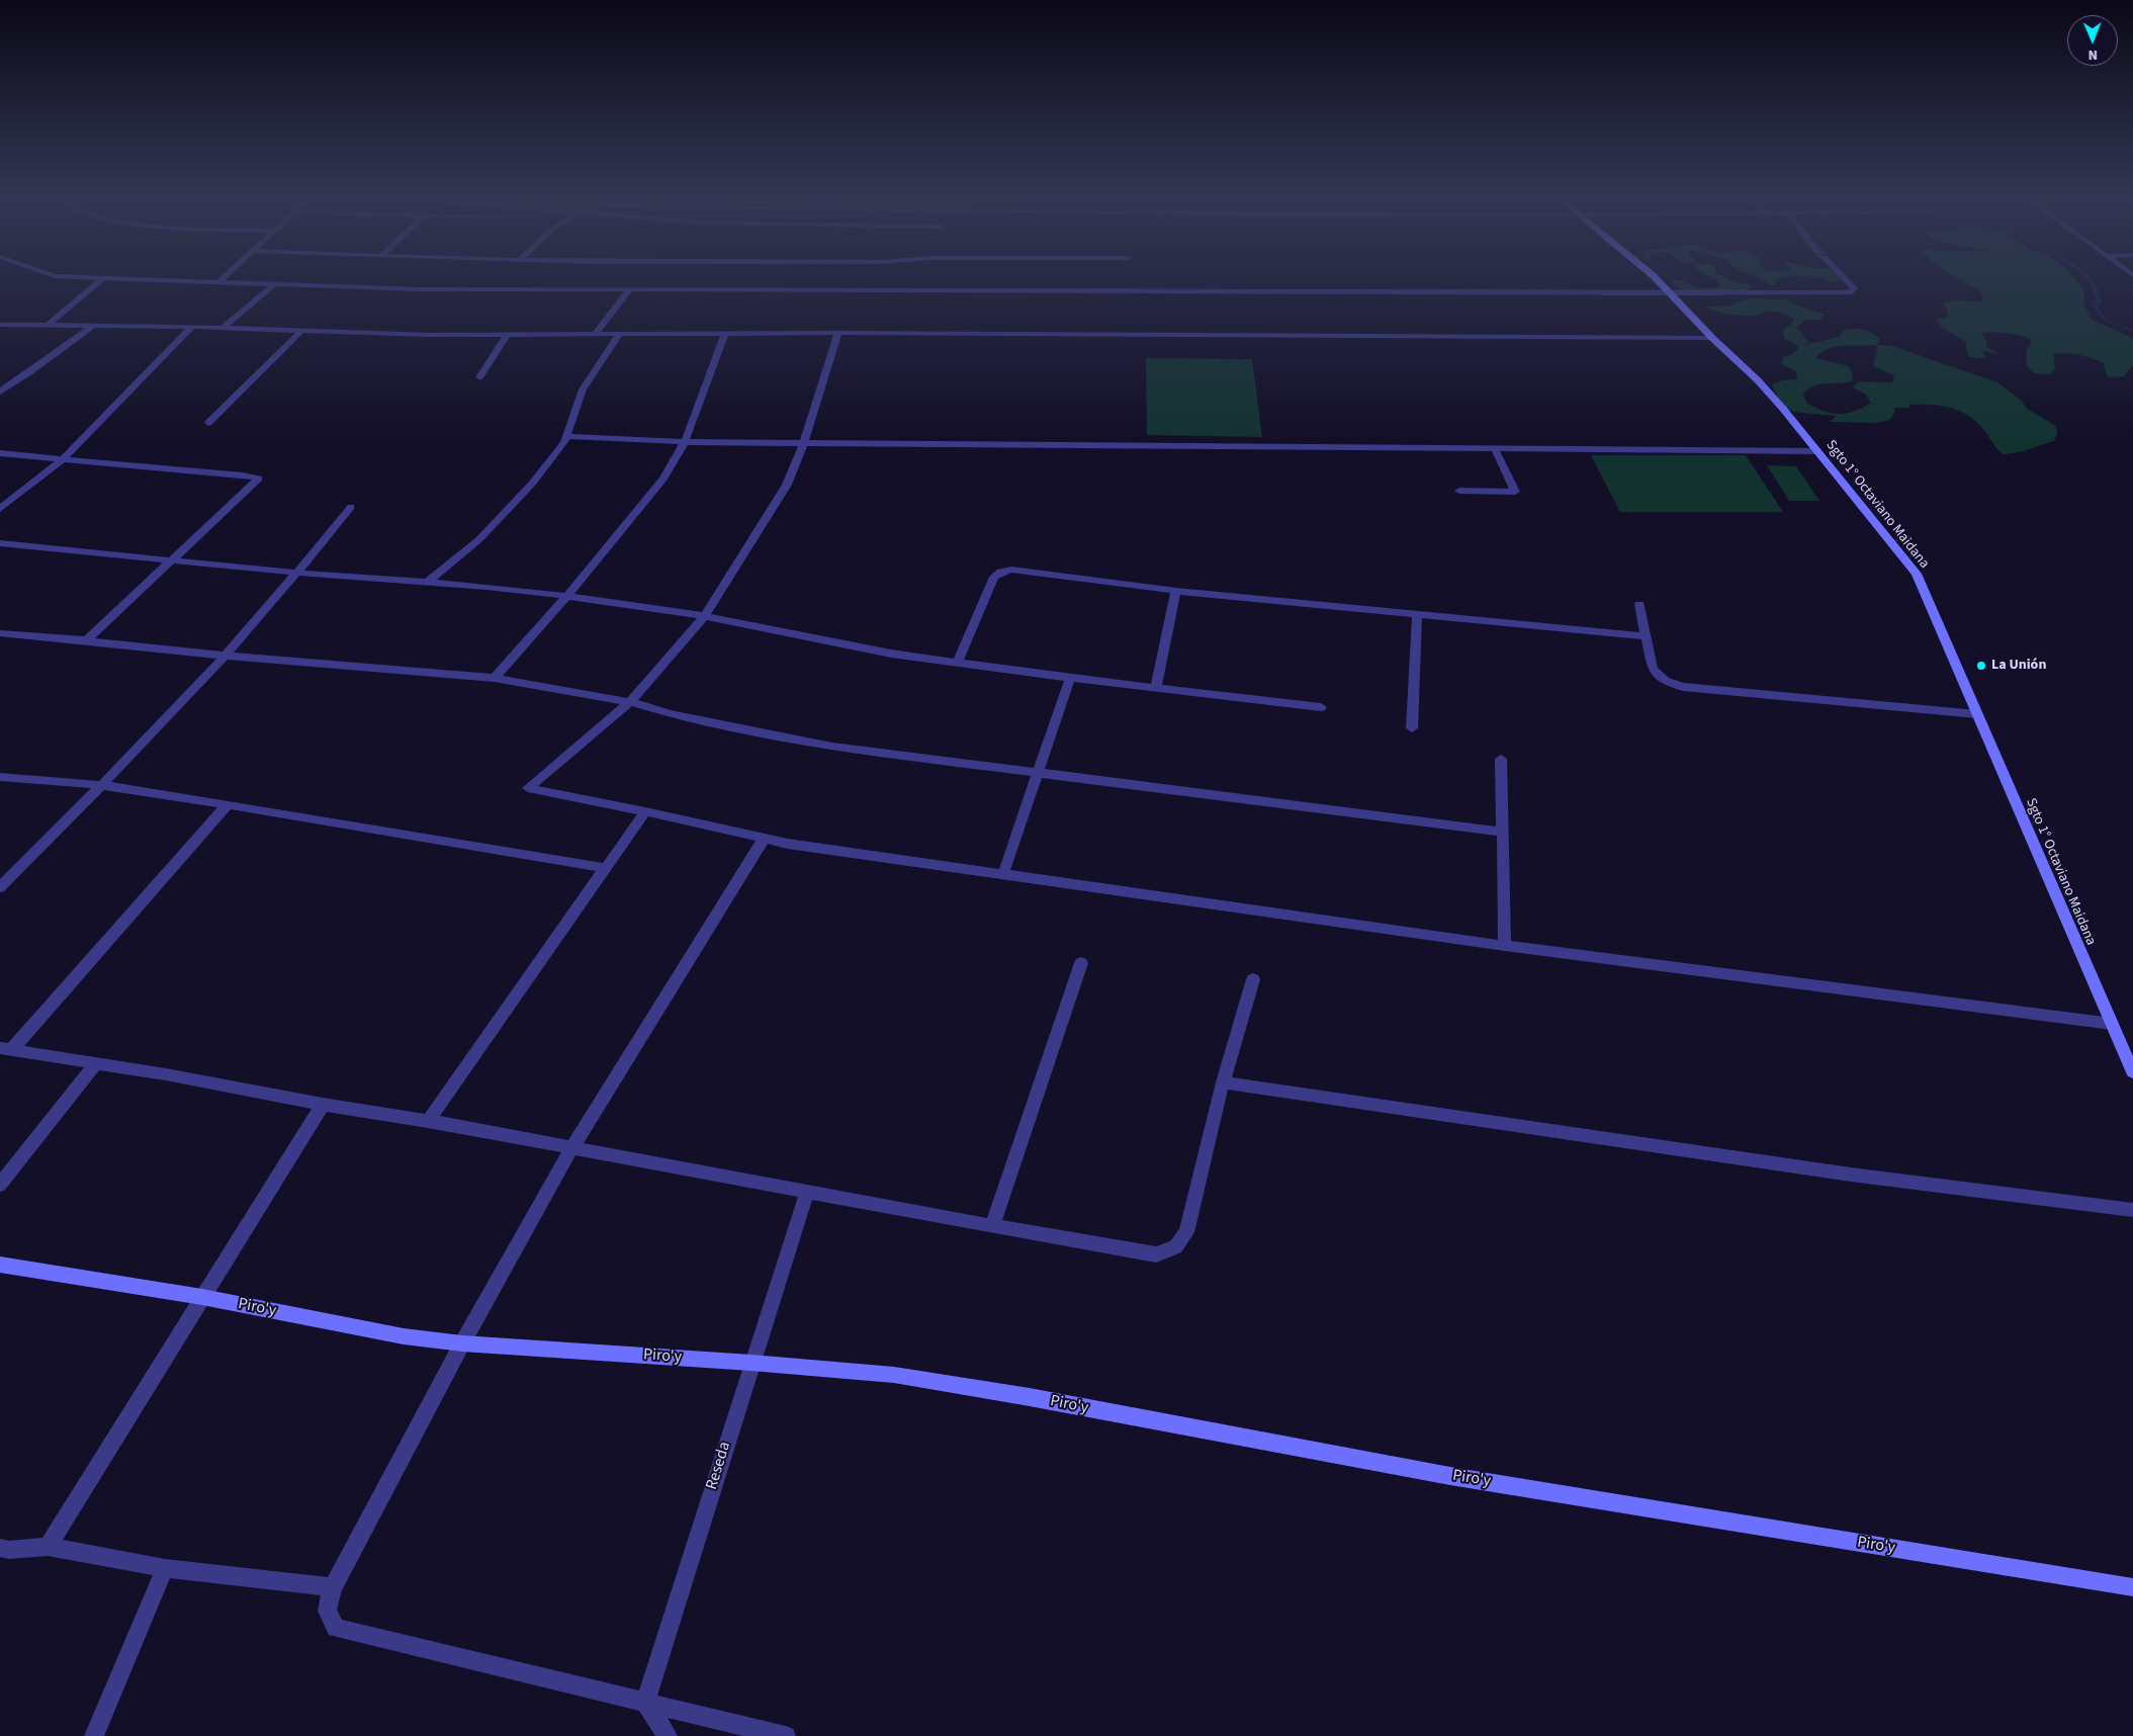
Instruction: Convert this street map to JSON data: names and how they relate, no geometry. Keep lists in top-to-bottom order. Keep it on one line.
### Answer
{"streets":{"main road":["Sgto 1° Octaviano Maidana","Piro'y"],"street":["Reseda"]},"crossings":[["Piro'y","Reseda"]],"places":["La Unión"],"north":"bottom"}
